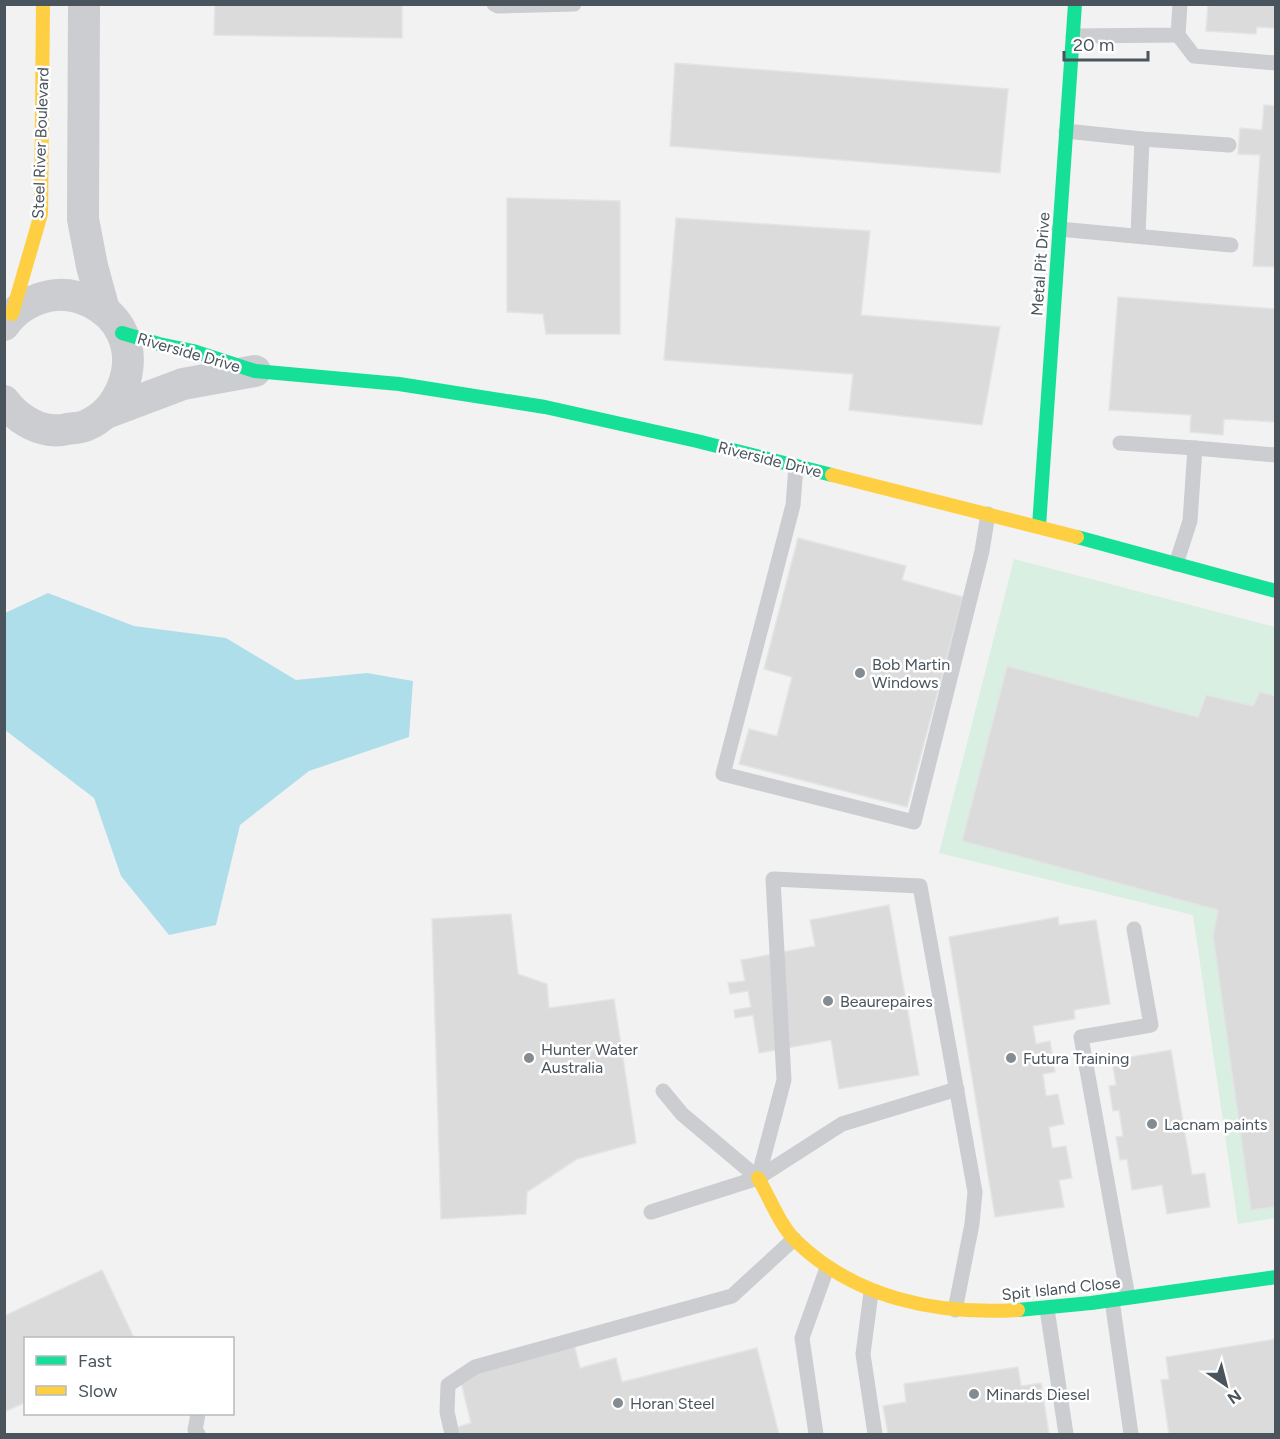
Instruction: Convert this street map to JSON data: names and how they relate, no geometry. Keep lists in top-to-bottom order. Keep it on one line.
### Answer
{"streets":{"street":["Steel River Boulevard","Metal Pit Drive","Riverside Drive","Spit Island Close"]},"crossings":[["Metal Pit Drive","Riverside Drive"]],"places":["Bob Martin Windows","Beaurepaires","Hunter Water Australia","Futura Training","Lacnam paints","Minards Diesel","Horan Steel"],"legend":["Fast","Slow"],"scale_bar":"20 m","north":"bottom right"}
